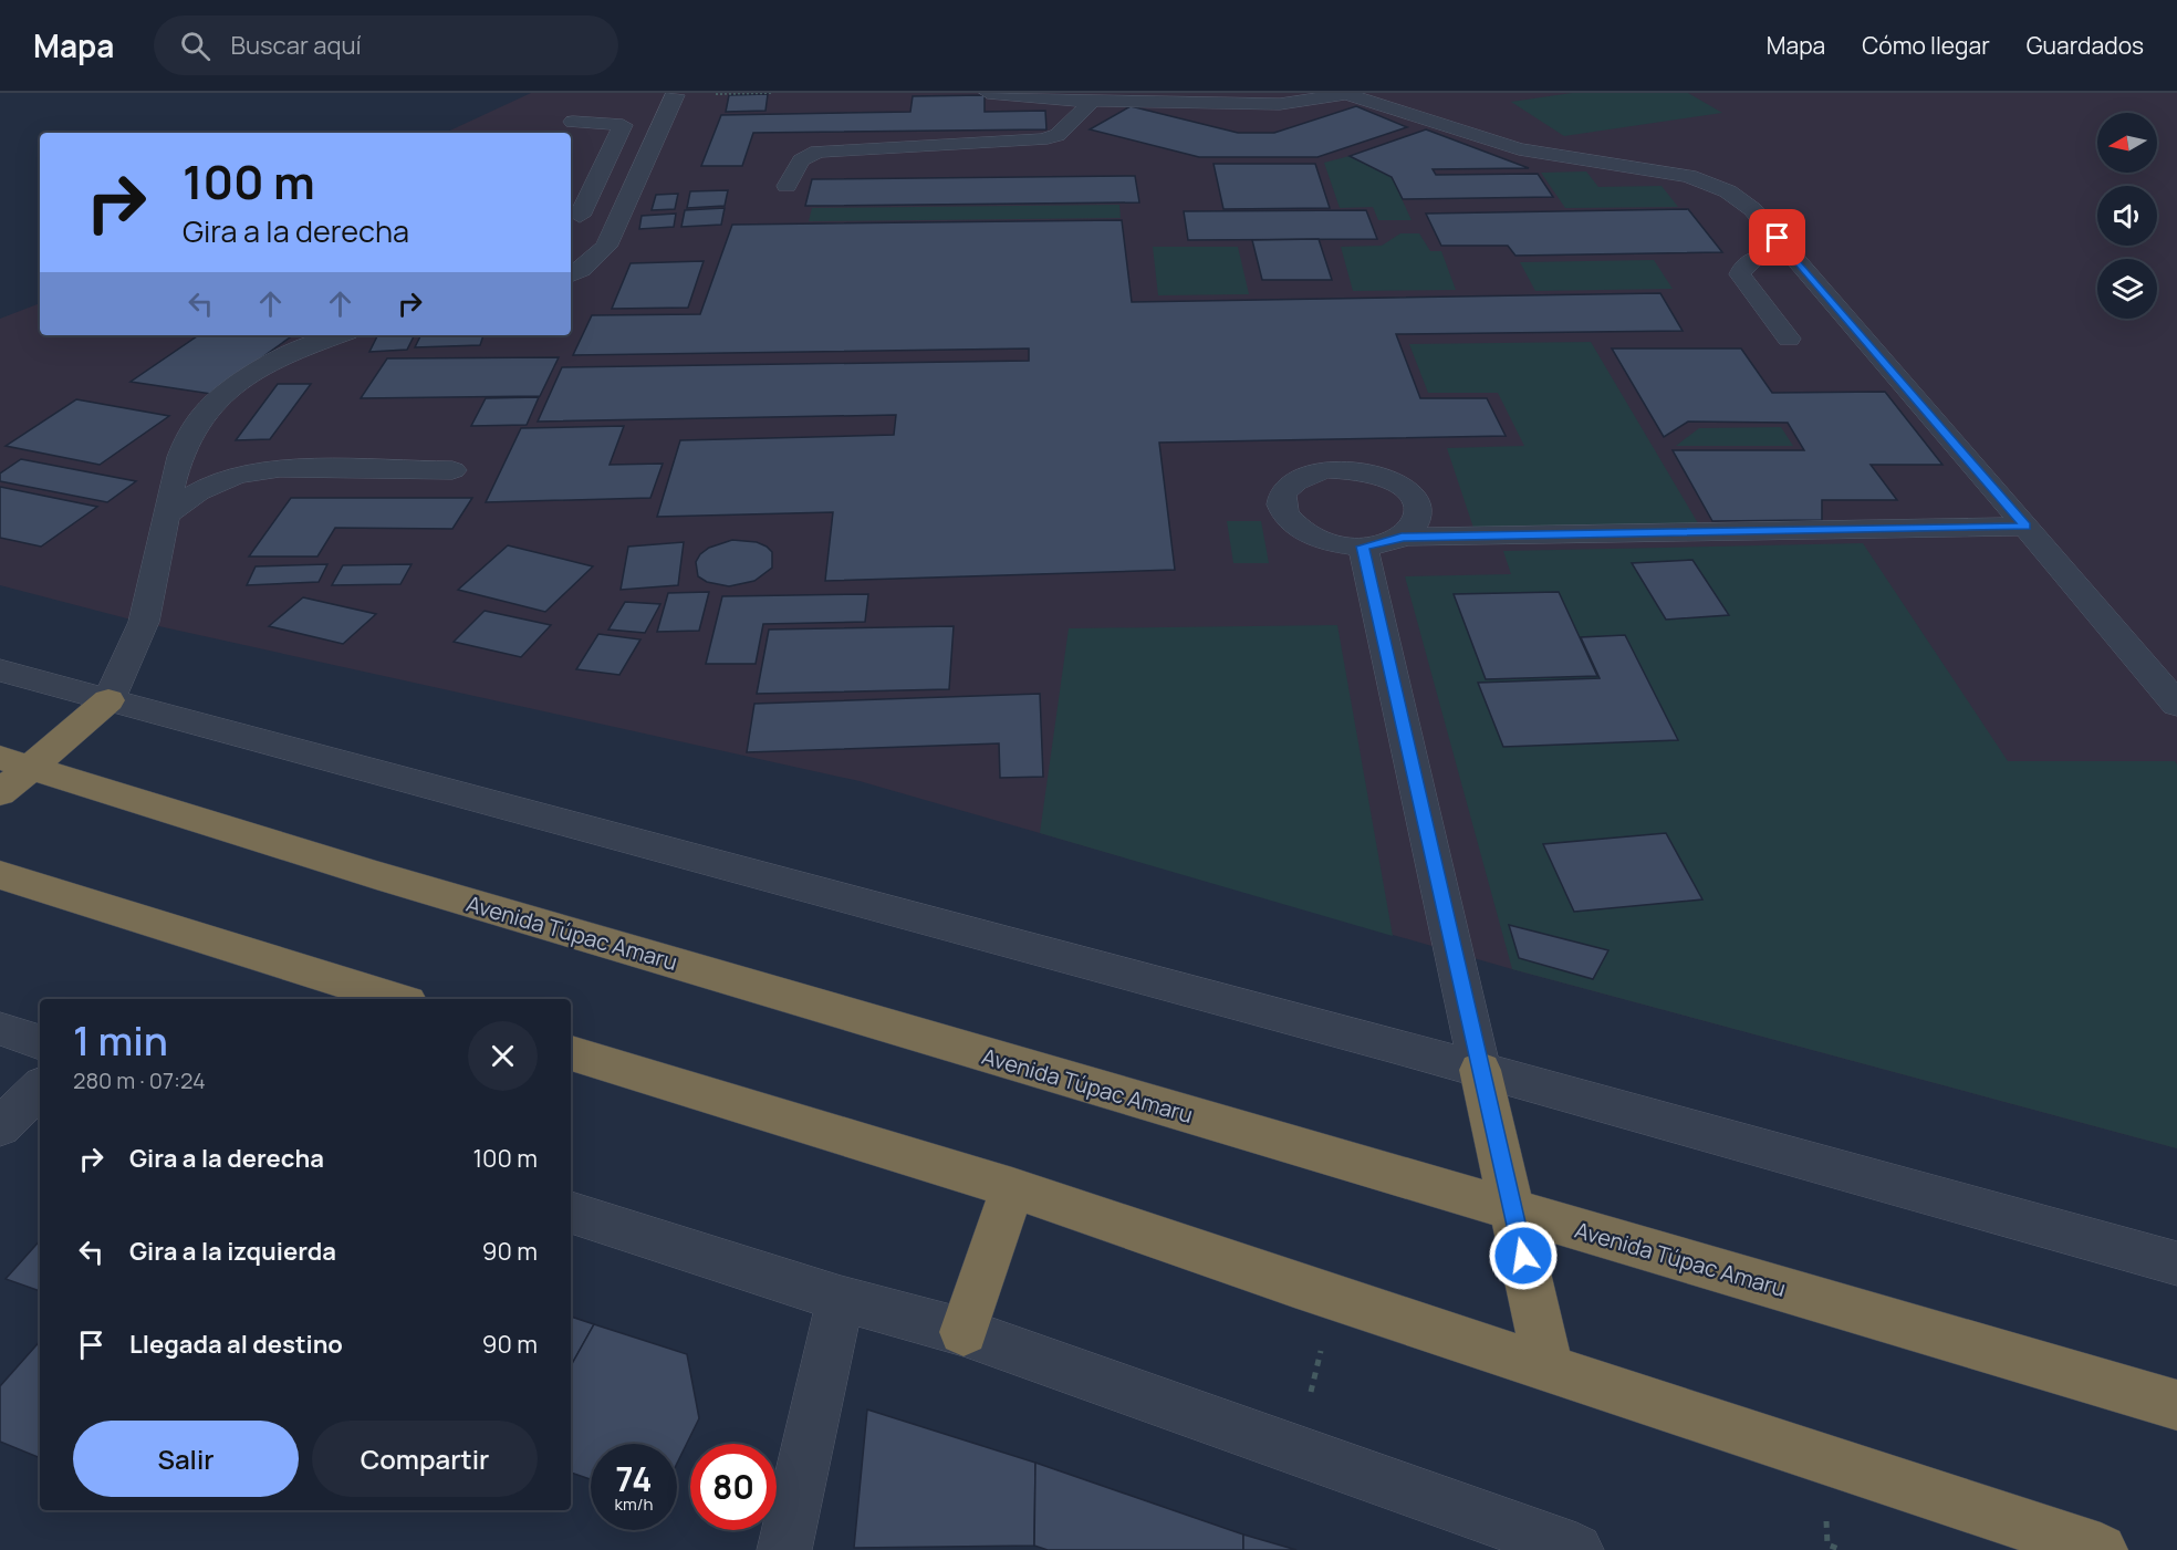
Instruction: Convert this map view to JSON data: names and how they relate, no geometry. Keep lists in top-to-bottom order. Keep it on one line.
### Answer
{"streets":{"highway":["Avenida Túpac Amaru"]},"north":"left","page":{"header":"Mapa","search":"Buscar aquí","nav":["Mapa","Cómo llegar","Guardados"],"turn":["100 m","Gira a la derecha"],"heading":["1 min","280 m · 07:24"],"list":[{"name":"Gira a la derecha","value":"100 m"},{"name":"Gira a la izquierda","value":"90 m"},{"name":"Llegada al destino","value":"90 m"}],"buttons":["Salir","Compartir"],"speed":"74 km/h","limit":"80"}}
